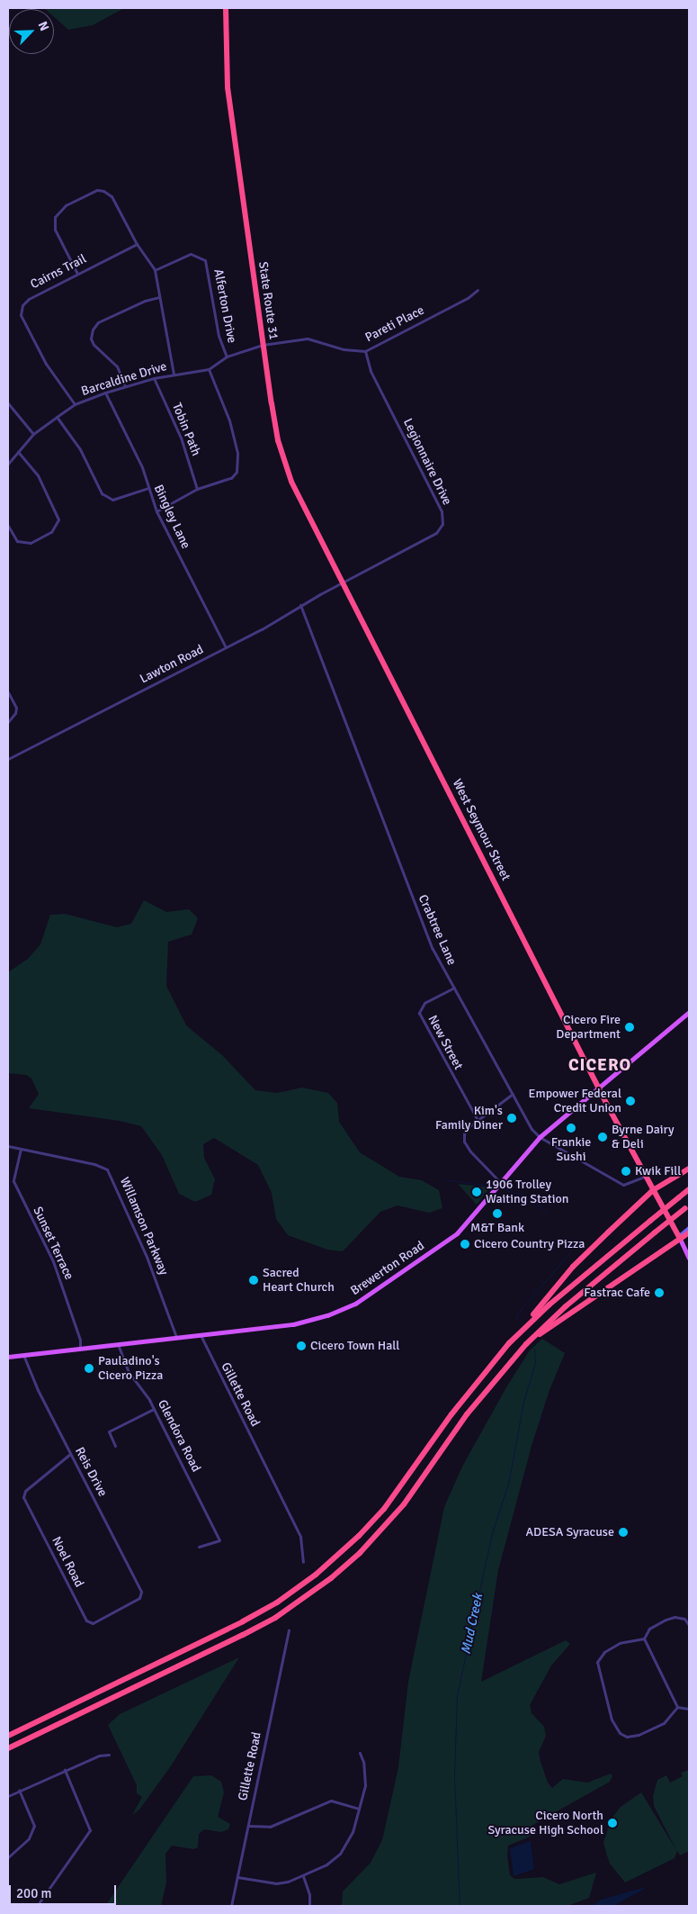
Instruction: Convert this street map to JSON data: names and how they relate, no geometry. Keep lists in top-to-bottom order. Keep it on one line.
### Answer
{"streets":{"highway":["State Route 31","West Seymour Street"],"main road":["Brewerton Road"],"street":["Cairns Trail","Alferton Drive","Pareti Place","Barcaldine Drive","Tobin Path","Legionnaire Drive","Bingley Lane","Lawton Road","Crabtree Lane","New Street","Willamson Parkway","Sunset Terrace","Gillette Road","Glendora Road","Reis Drive","Noel Road"]},"crossings":[["Cairns Trail","Barcaldine Drive"],["State Route 31","Pareti Place"],["State Route 31","Barcaldine Drive"],["State Route 31","Legionnaire Drive"],["State Route 31","Lawton Road"],["State Route 31","West Seymour Street"],["Alferton Drive","Barcaldine Drive"],["Pareti Place","Barcaldine Drive"],["Pareti Place","Legionnaire Drive"],["Barcaldine Drive","Tobin Path"],["Barcaldine Drive","Bingley Lane"],["Legionnaire Drive","Lawton Road"],["Legionnaire Drive","West Seymour Street"],["Bingley Lane","Lawton Road"],["Lawton Road","West Seymour Street"],["Lawton Road","Crabtree Lane"],["West Seymour Street","Crabtree Lane"],["West Seymour Street","Brewerton Road"],["Crabtree Lane","New Street"],["Crabtree Lane","Brewerton Road"],["Willamson Parkway","Sunset Terrace"],["Willamson Parkway","Brewerton Road"],["Sunset Terrace","Brewerton Road"],["Brewerton Road","Gillette Road"],["Brewerton Road","Glendora Road"],["Brewerton Road","Reis Drive"],["Reis Drive","Noel Road"]],"districts":["CICERO"],"water":["Mud Creek"],"places":["Cicero Fire Department","Empower Federal Credit Union","Kim's Family Diner","Frankie Sushi","Byrne Dairy & Deli","Kwik Fill","1906 Trolley Waiting Station","M&T Bank","Cicero Country Pizza","Sacred Heart Church","Fastrac Cafe","Cicero Town Hall","Pauladino's Cicero Pizza","ADESA Syracuse","Cicero North Syracuse High School"],"scale_bar":"200 m","north":"top right"}
